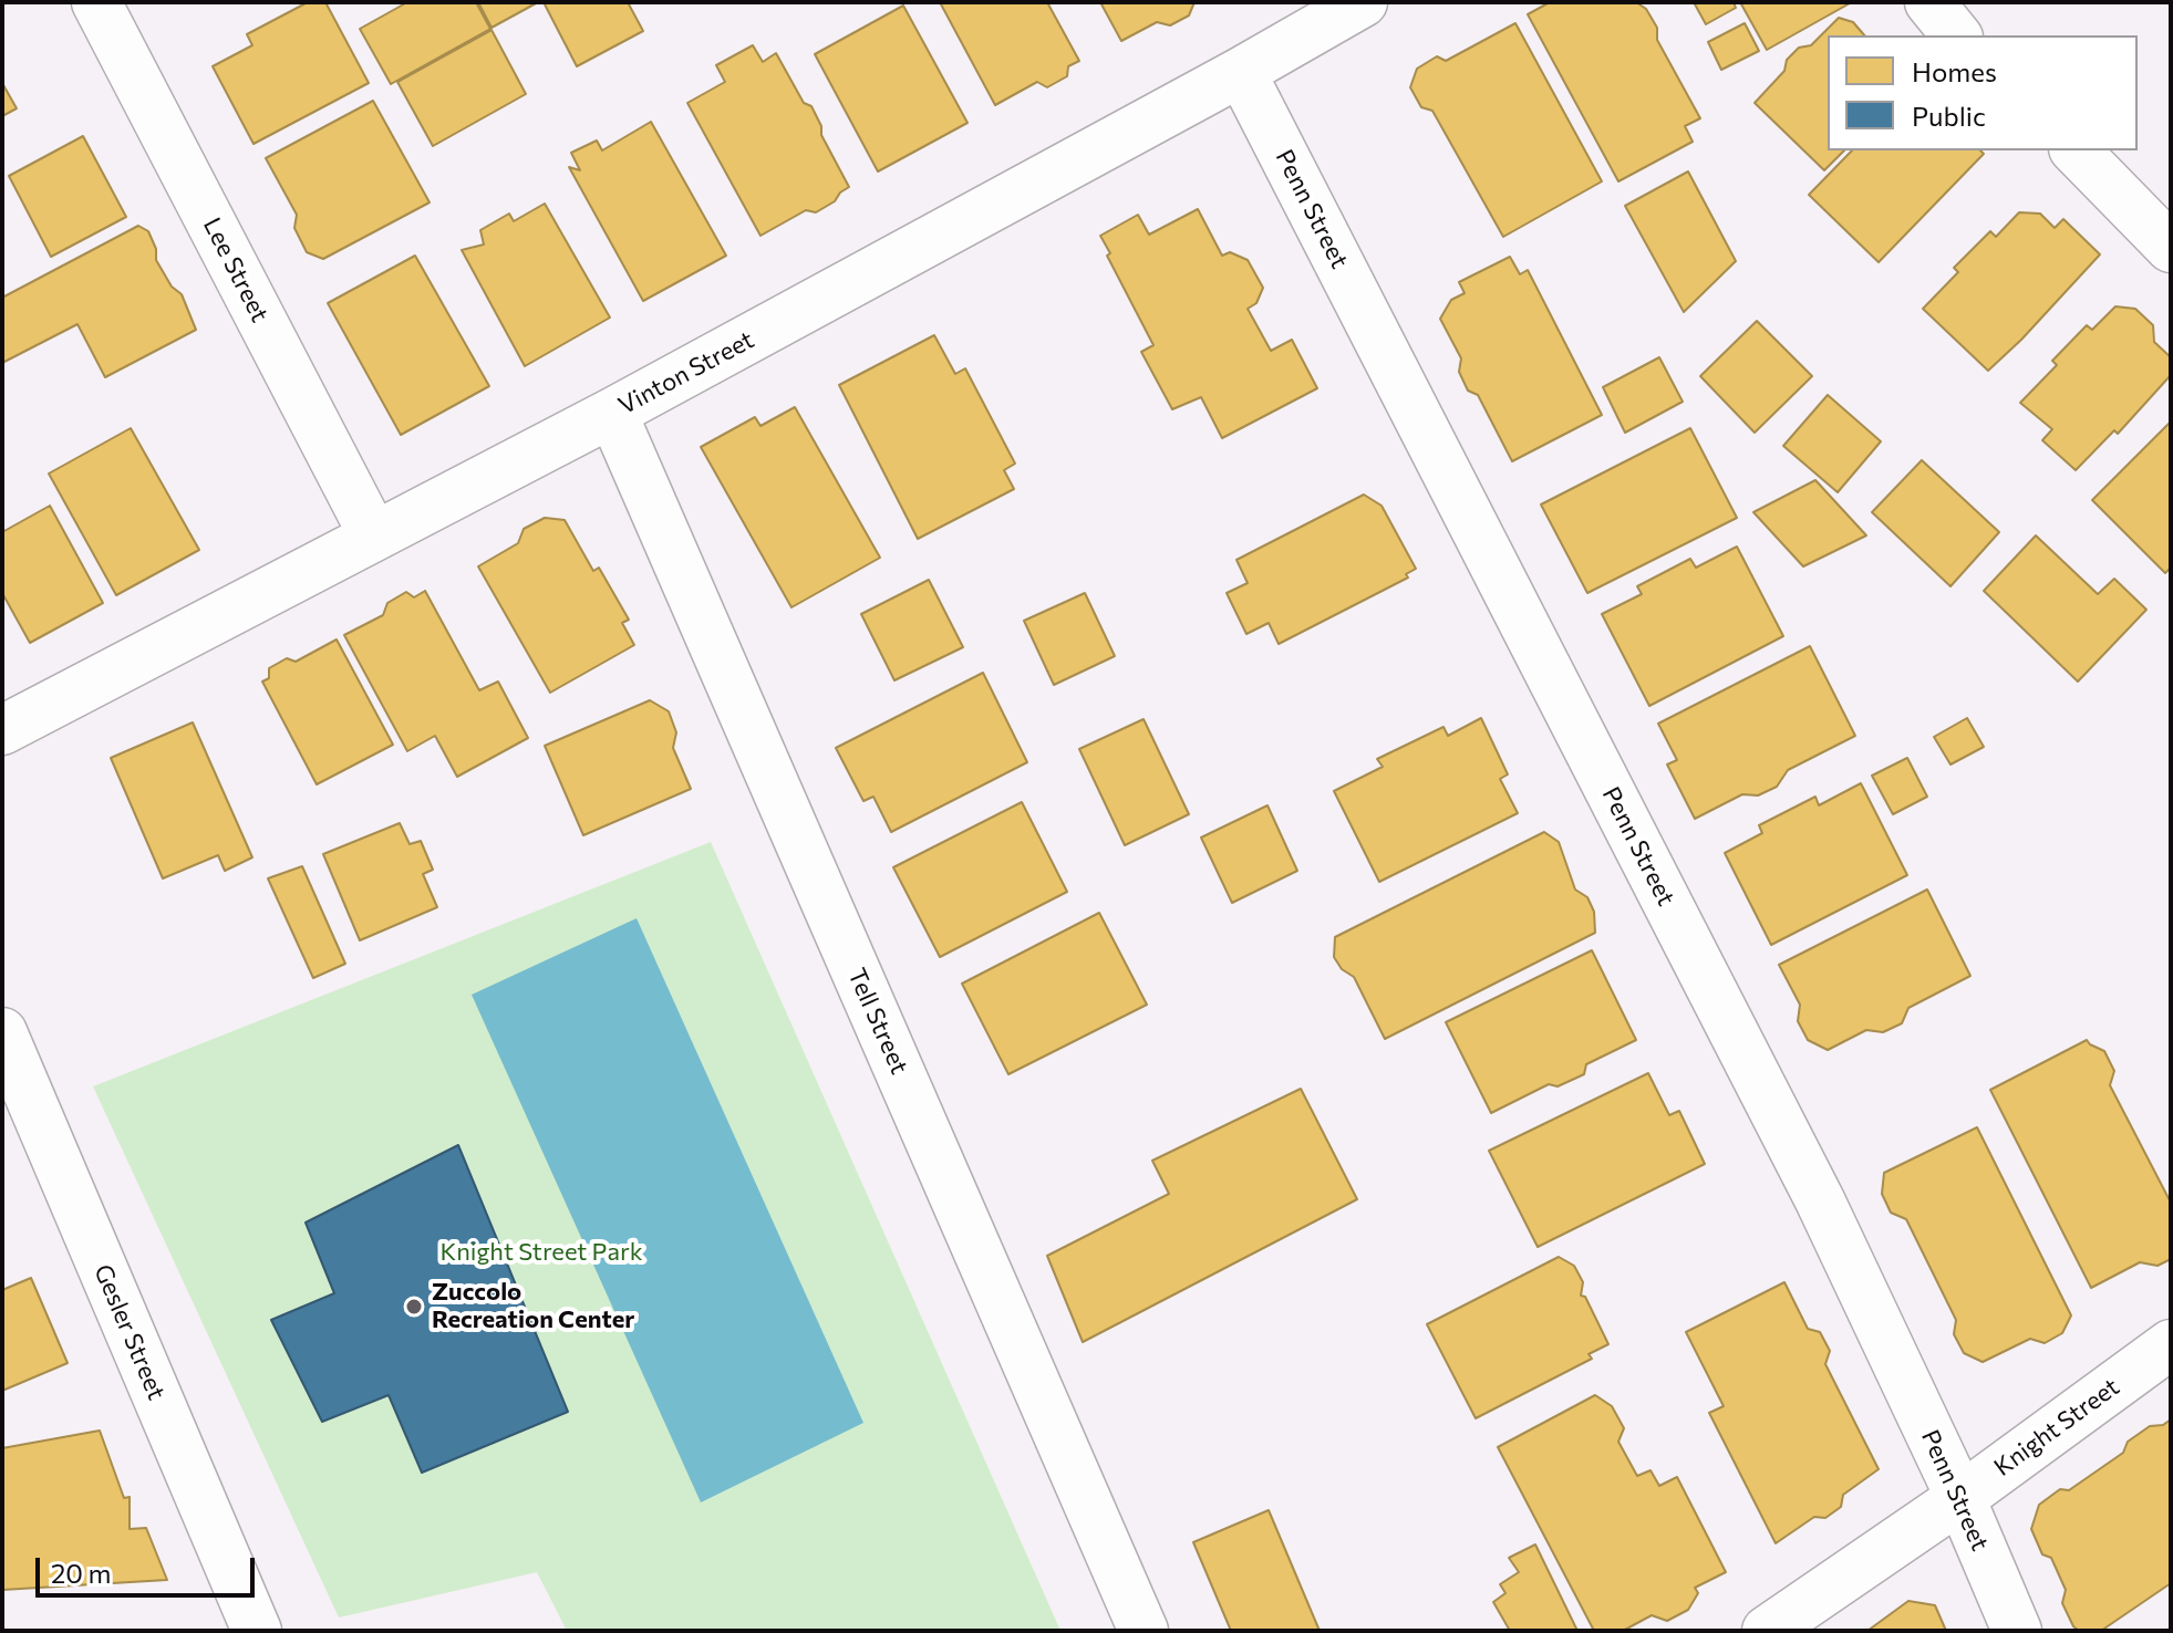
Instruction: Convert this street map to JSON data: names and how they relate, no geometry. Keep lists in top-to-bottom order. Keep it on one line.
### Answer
{"streets":{"street":["Penn Street","Lee Street","Vinton Street","Tell Street","Gesler Street","Knight Street"]},"crossings":[["Penn Street","Vinton Street"],["Penn Street","Knight Street"],["Lee Street","Vinton Street"],["Vinton Street","Tell Street"]],"parks":["Knight Street Park"],"places":["Zuccolo Recreation Center"],"legend":["Homes","Public"],"scale_bar":"20 m"}
